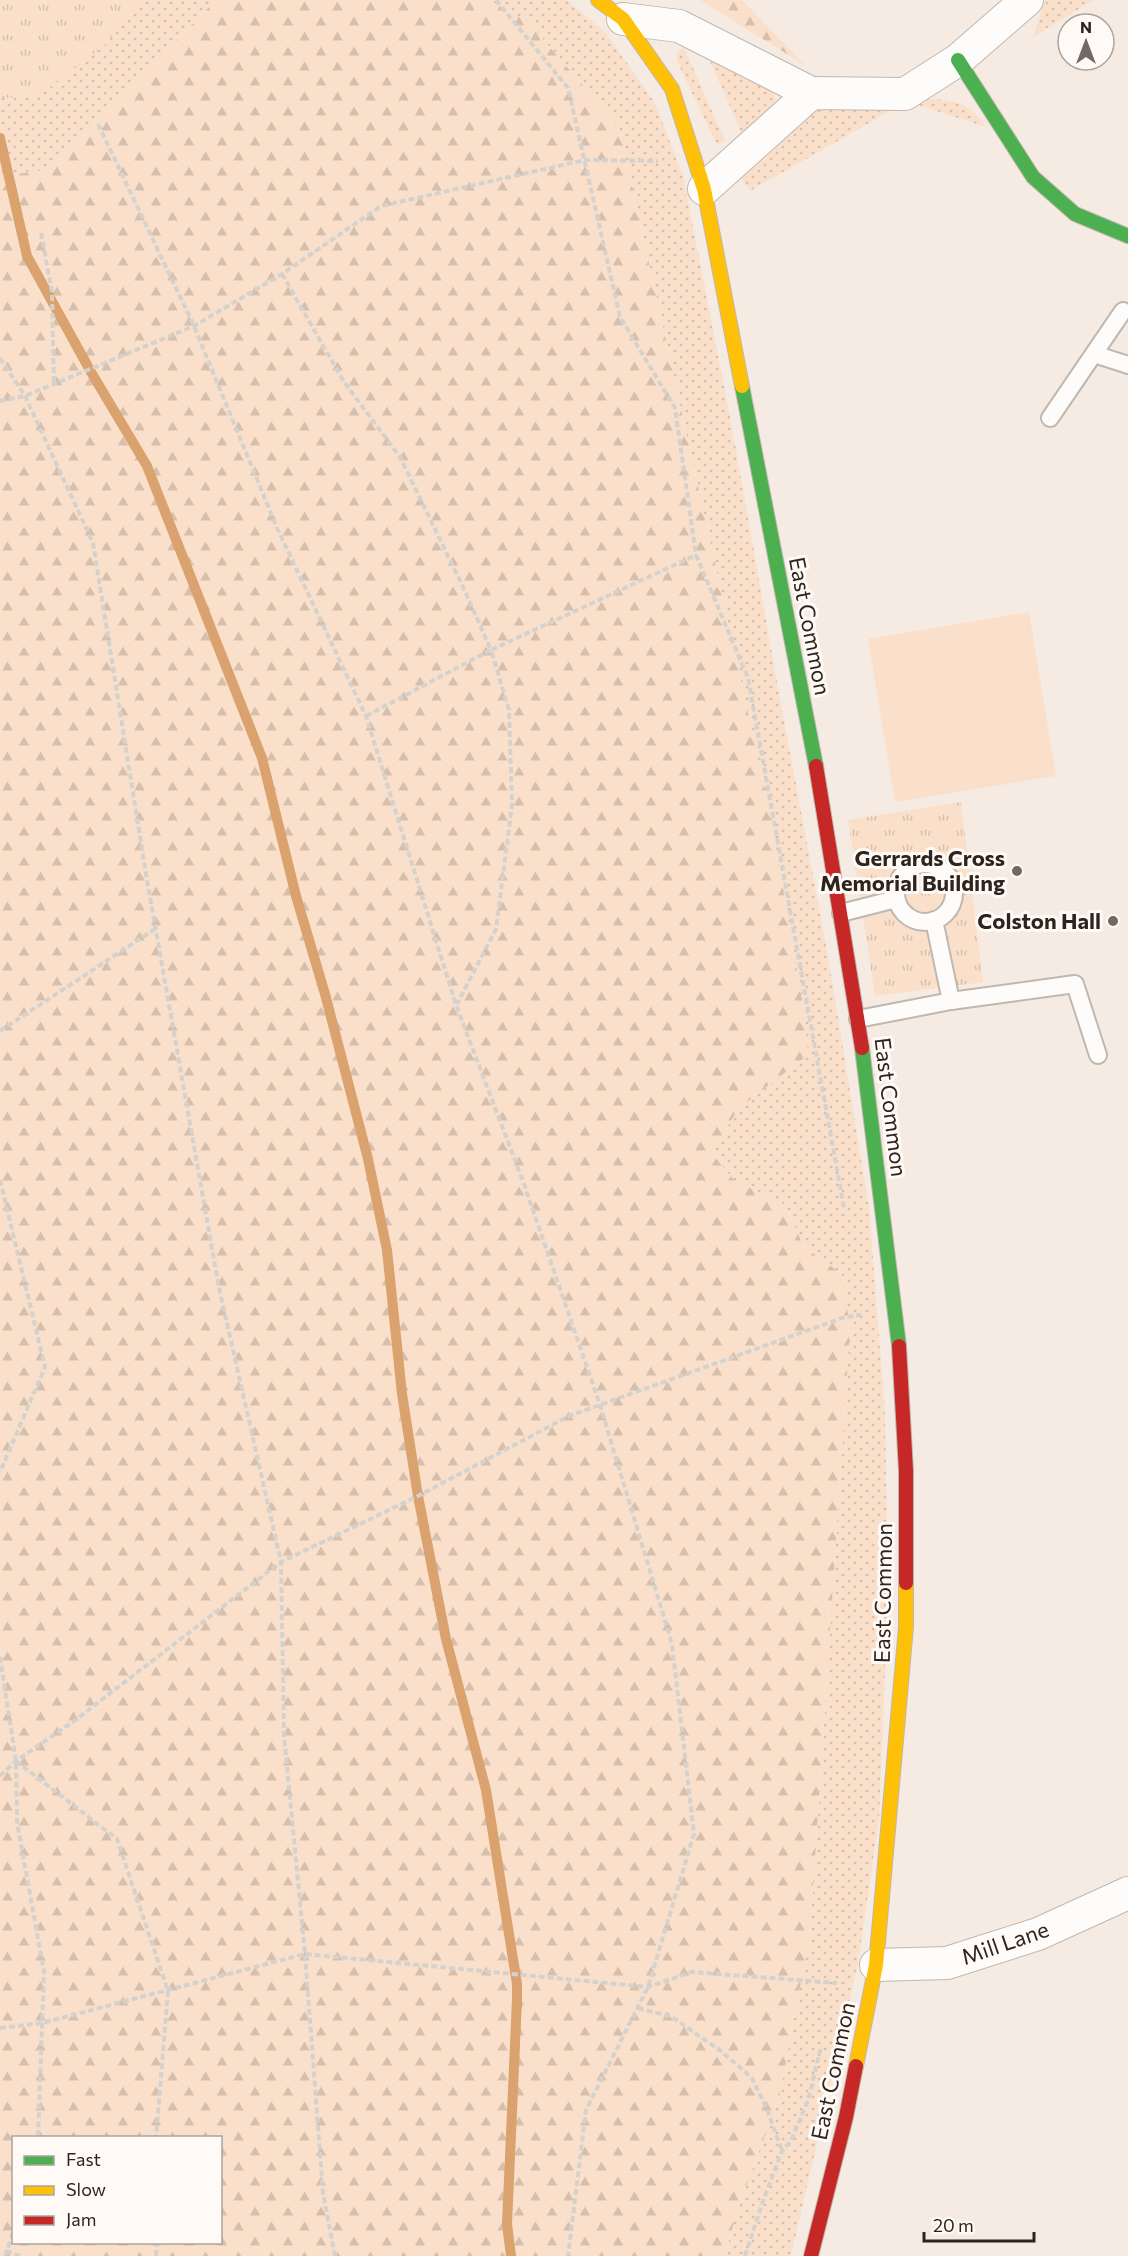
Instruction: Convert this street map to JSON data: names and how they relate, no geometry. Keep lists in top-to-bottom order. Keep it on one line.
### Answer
{"streets":{"street":["East Common","Mill Lane"]},"crossings":[["East Common","Mill Lane"]],"places":["Gerrards Cross Memorial Building","Colston Hall"],"legend":["Fast","Slow","Jam"],"scale_bar":"20 m","north":"top"}
